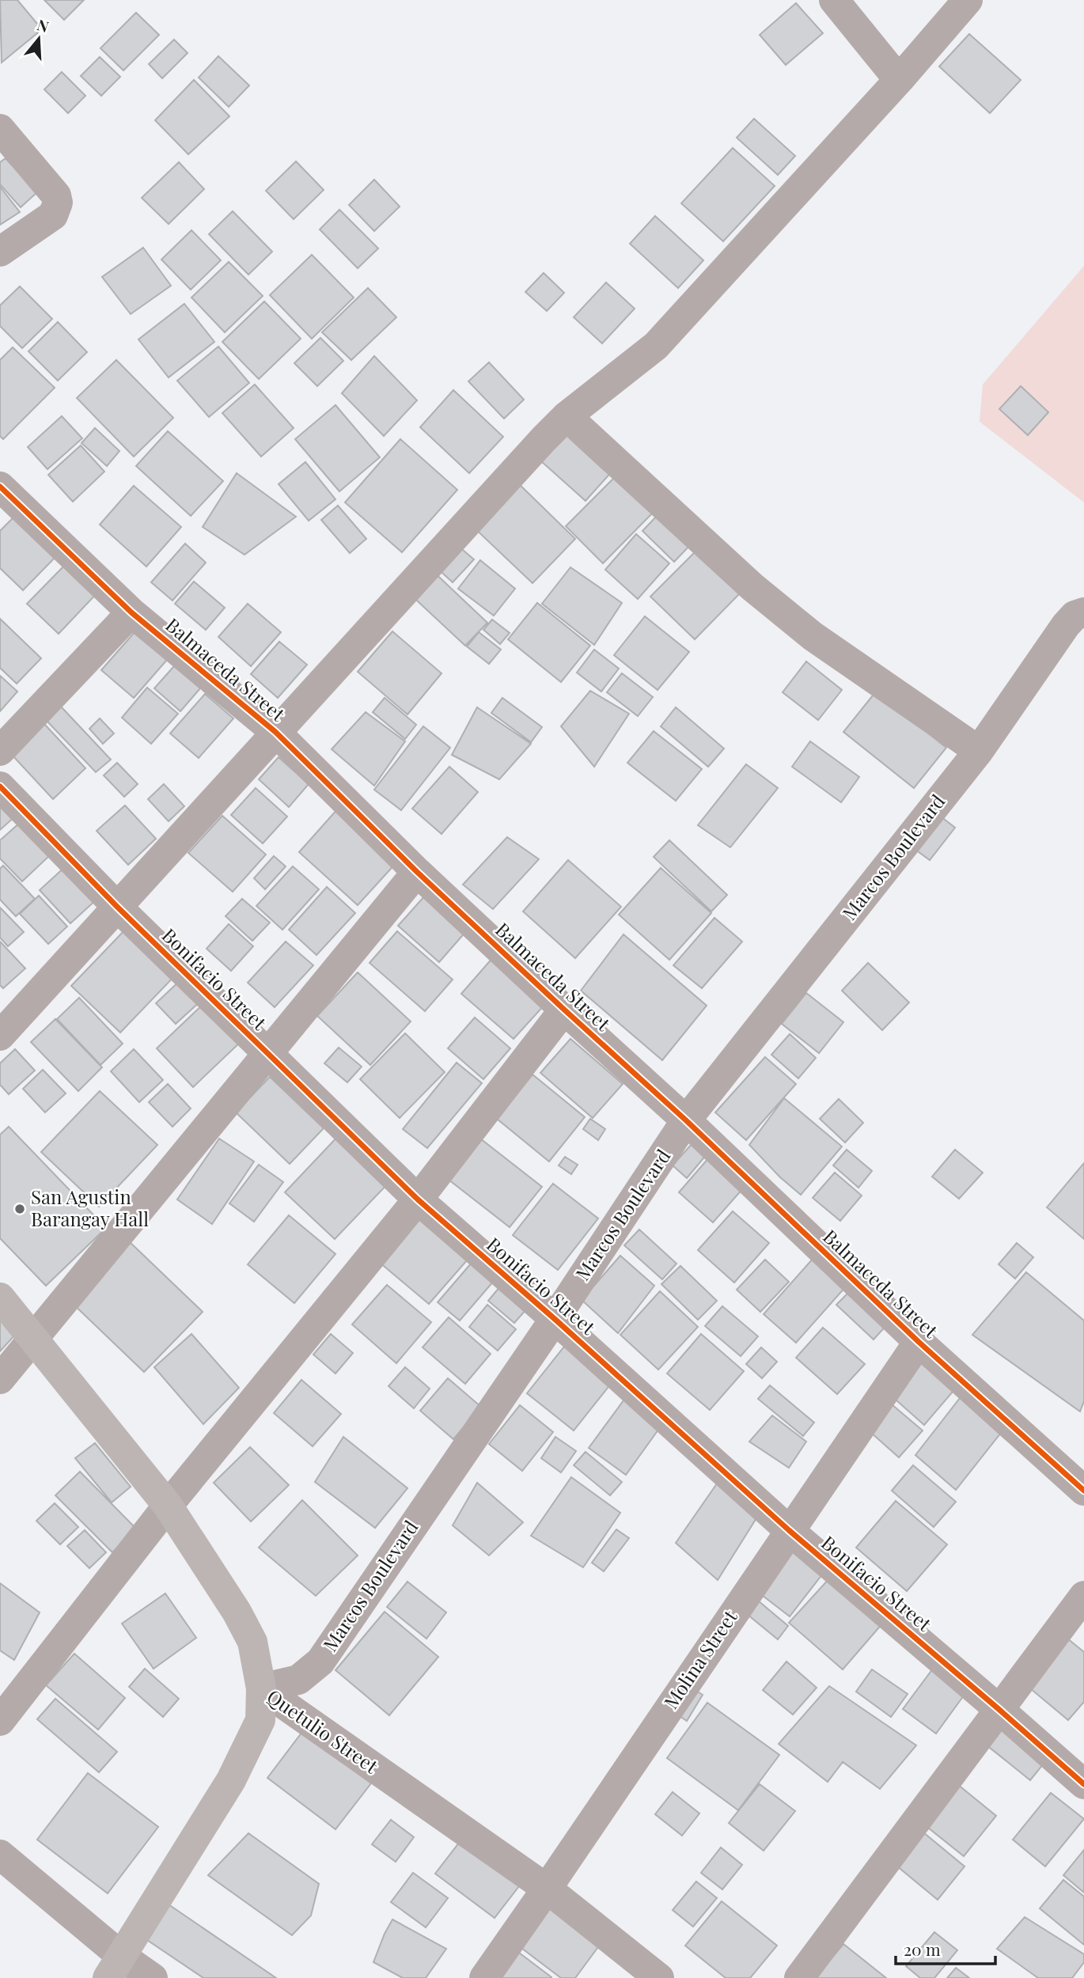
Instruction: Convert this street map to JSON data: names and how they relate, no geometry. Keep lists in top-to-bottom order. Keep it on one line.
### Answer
{"streets":{"main road":["Quetulio Street"],"street":["Balmaceda Street","Marcos Boulevard","Bonifacio Street","Molina Street"]},"crossings":[["Balmaceda Street","Marcos Boulevard"],["Balmaceda Street","Molina Street"],["Marcos Boulevard","Bonifacio Street"],["Marcos Boulevard","Quetulio Street"],["Bonifacio Street","Molina Street"],["Molina Street","Quetulio Street"]],"places":["San Agustin Barangay Hall"],"scale_bar":"20 m","north":"top"}
